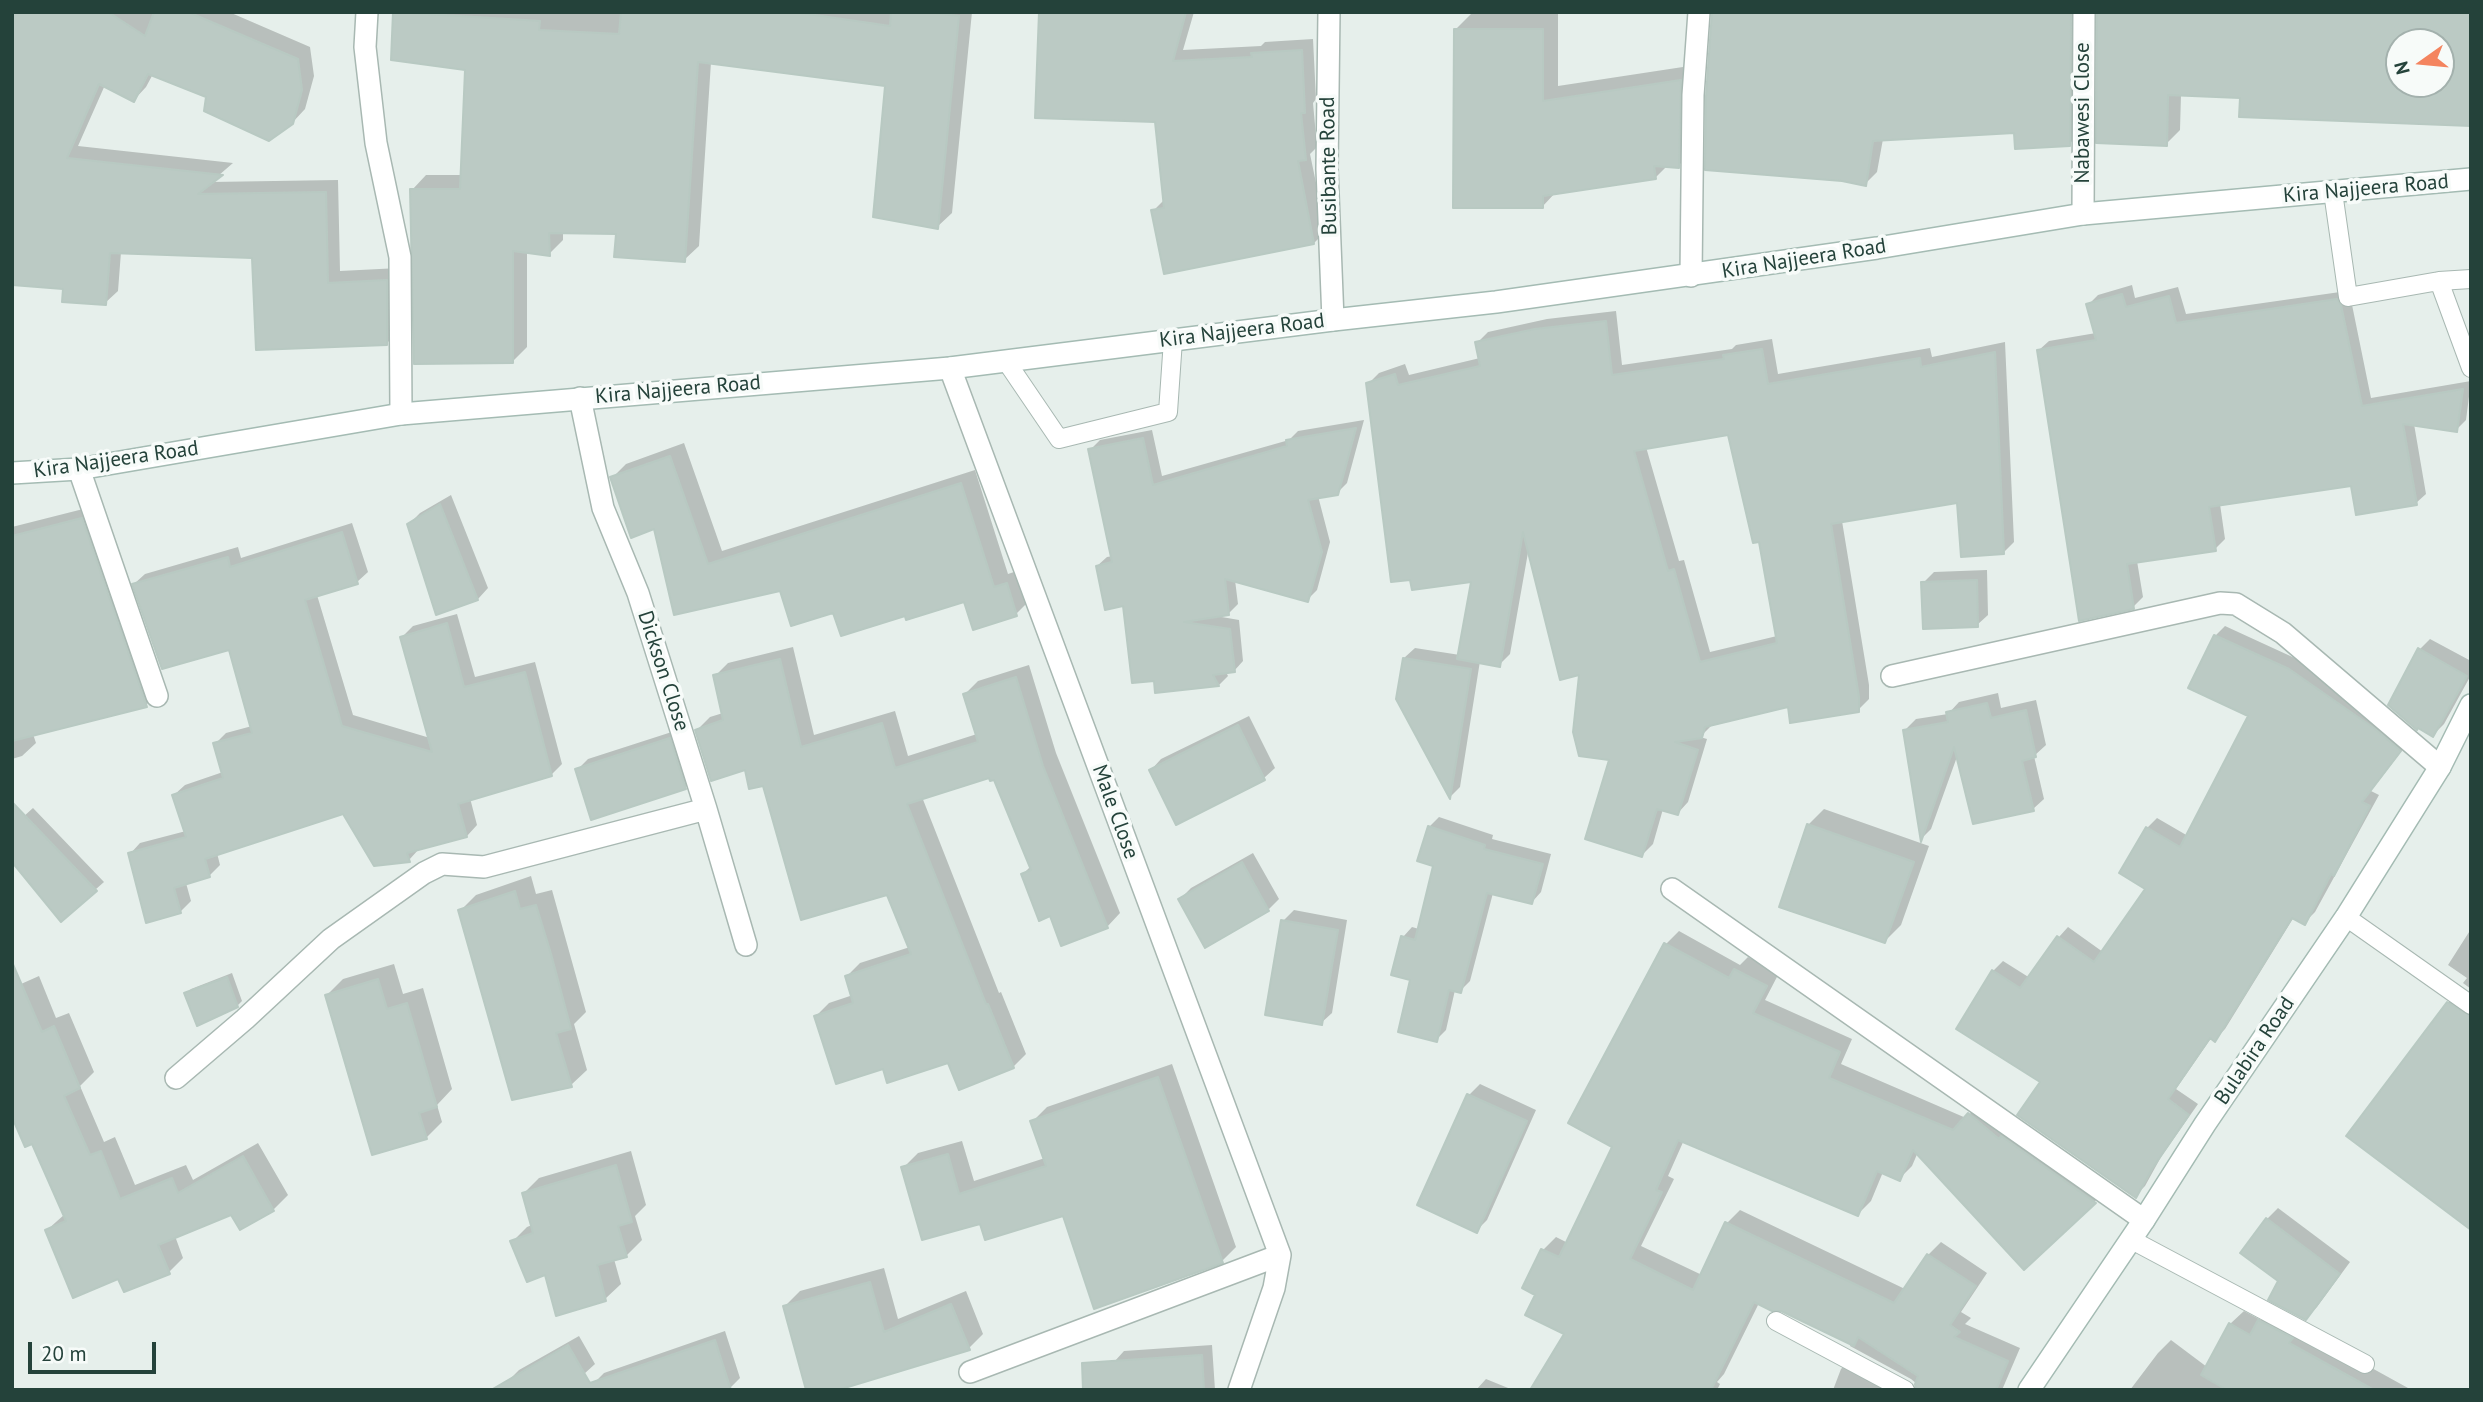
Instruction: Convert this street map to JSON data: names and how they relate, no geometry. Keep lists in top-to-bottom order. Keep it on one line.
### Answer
{"streets":{"street":["Nabawesi Close","Busibante Road","Kira Najjeera Road","Dickson Close","Male Close","Bulabira Road"]},"crossings":[["Nabawesi Close","Kira Najjeera Road"],["Busibante Road","Kira Najjeera Road"],["Kira Najjeera Road","Dickson Close"],["Kira Najjeera Road","Male Close"]],"scale_bar":"20 m","north":"left"}
